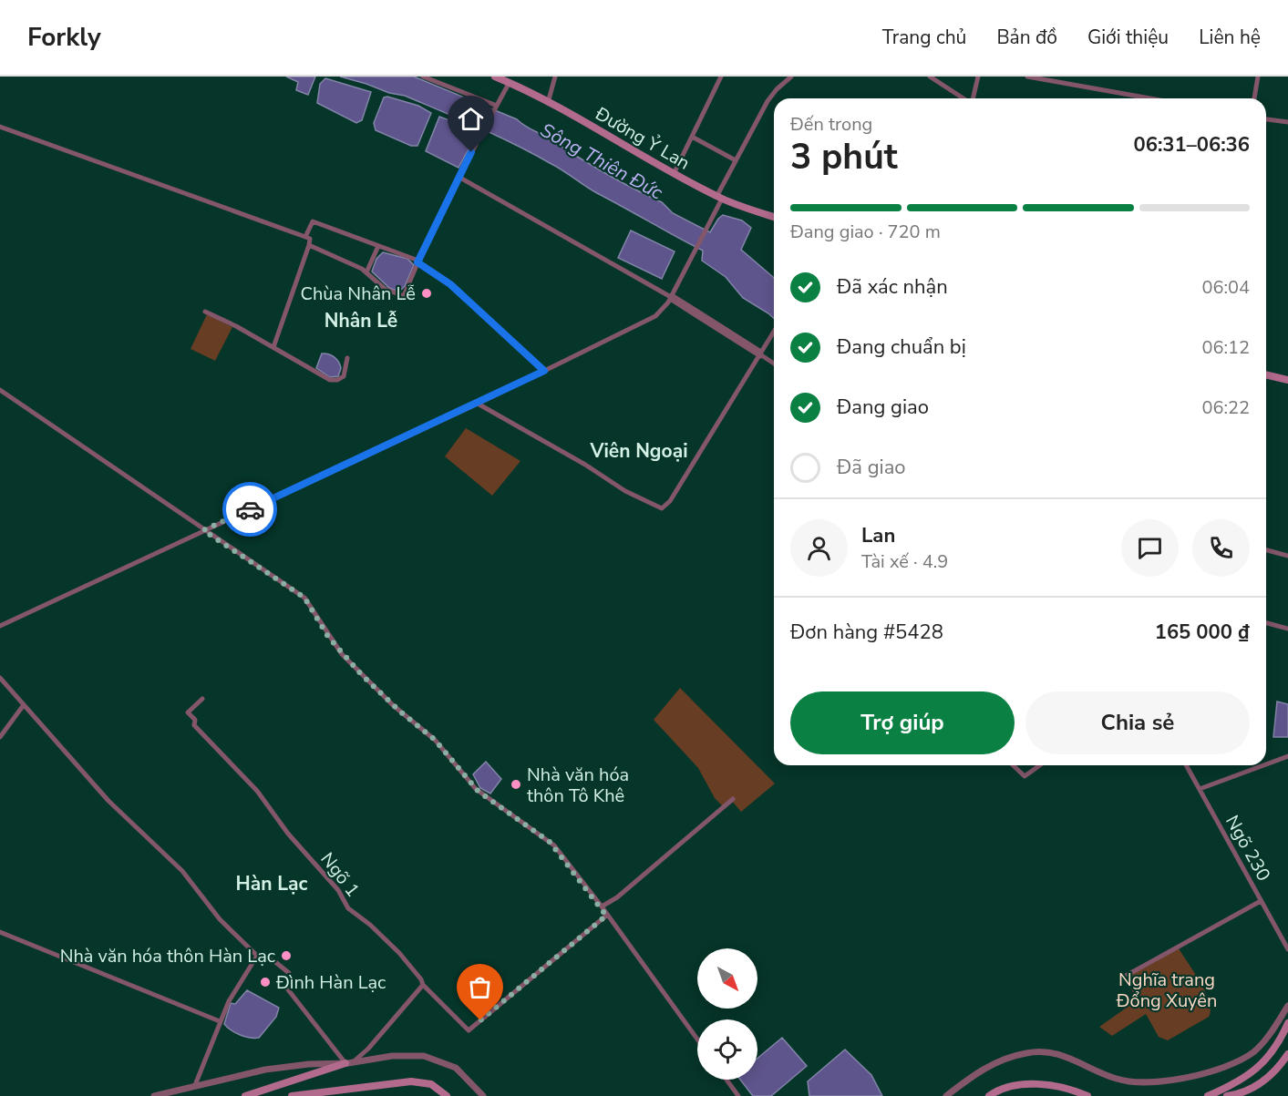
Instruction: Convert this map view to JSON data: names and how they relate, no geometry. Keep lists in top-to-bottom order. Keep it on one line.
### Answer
{"streets":{"main road":["Đường Ỷ Lan"],"street":["Ngõ 230","Ngõ 1"]},"districts":["Nhân Lễ","Viên Ngoại","Hàn Lạc"],"water":["Sông Thiên Đức"],"parks":["Nghĩa trang Đổng Xuyên"],"places":["Chùa Nhân Lễ","Nhà văn hóa thôn Tô Khê","Nhà văn hóa thôn Hàn Lạc","Đình Hàn Lạc"],"north":"bottom right","page":{"header":"Forkly","nav":["Trang chủ","Bản đồ","Giới thiệu","Liên hệ"],"heading":["3 phút","Đến trong","06:31–06:36"],"panel":["Lan","Tài xế · 4.9","Đơn hàng #5428","165 000 ₫"],"bar":"Đang giao · 720 m","list":[["Đã xác nhận","06:04"],["Đang chuẩn bị","06:12"],["Đang giao","06:22"],"Đã giao"],"buttons":["Trợ giúp","Chia sẻ"]}}
